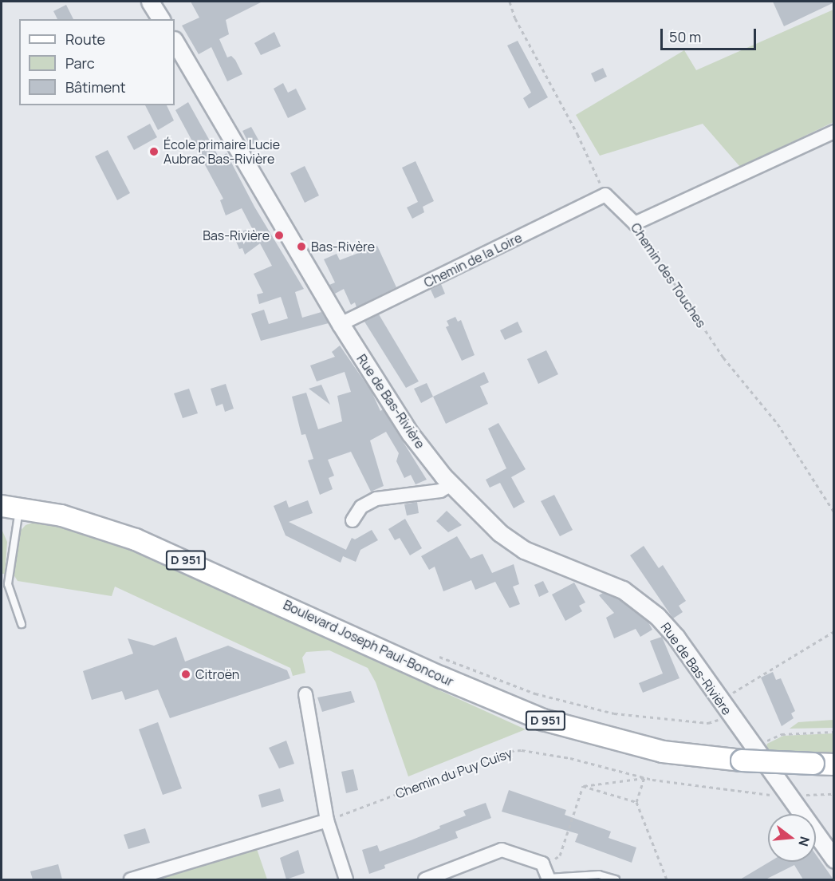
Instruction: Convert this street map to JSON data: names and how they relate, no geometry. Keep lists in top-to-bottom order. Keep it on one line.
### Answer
{"streets":{"main road":["D 951","Boulevard Joseph Paul-Boncour"],"street":["Chemin de la Loire","Chemin des Touches","Rue de Bas-Rivière"],"path":["Chemin du Puy Cuisy"]},"crossings":[["Chemin de la Loire","Chemin des Touches"],["Chemin de la Loire","Rue de Bas-Rivière"],["Rue de Bas-Rivière","D 951"],["Rue de Bas-Rivière","Boulevard Joseph Paul-Boncour"],["Rue de Bas-Rivière","Chemin du Puy Cuisy"],["D 951","Boulevard Joseph Paul-Boncour"]],"places":["École primaire Lucie Aubrac Bas-Rivière","Bas-Rivière","Bas-Rivère","Citroën"],"legend":["Route","Parc","Bâtiment"],"scale_bar":"50 m","north":"right"}
